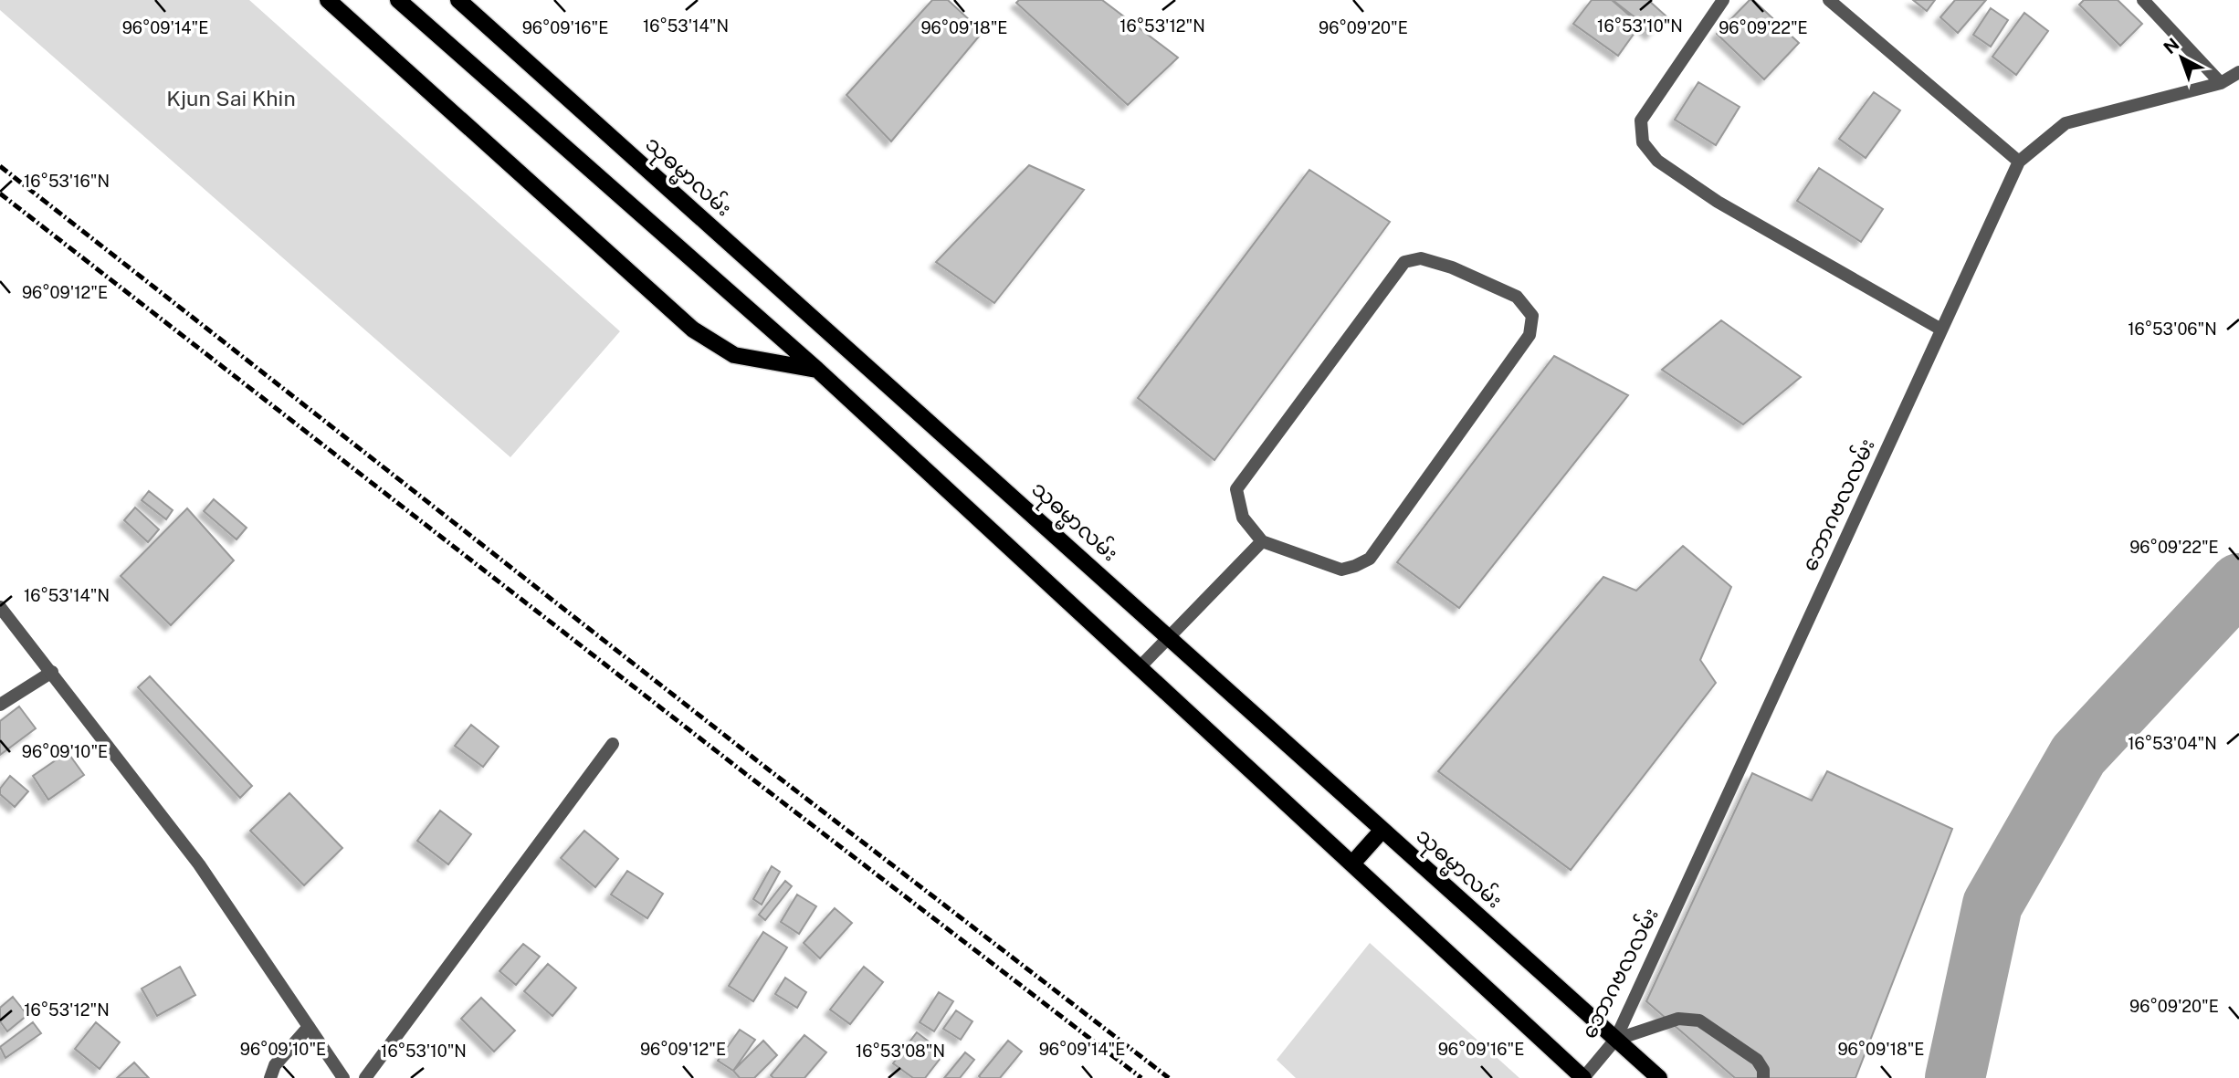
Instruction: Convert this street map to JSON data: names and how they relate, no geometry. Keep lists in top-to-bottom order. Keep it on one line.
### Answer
{"streets":{"main road":["သုဓမ္မာလမ်း"],"street":["ဘောဂဗလလမ်း"]},"crossings":[["သုဓမ္မာလမ်း","ဘောဂဗလလမ်း"]],"parks":["Kjun Sai Khin"],"north":"top left","coordinates":["16°53'14\"N","16°53'12\"N","16°53'10\"N","96°09'14\"E","96°09'16\"E","96°09'18\"E","96°09'20\"E","96°09'22\"E","16°53'16\"N","96°09'12\"E","16°53'06\"N","16°53'04\"N","96°09'10\"E","16°53'08\"N"]}
